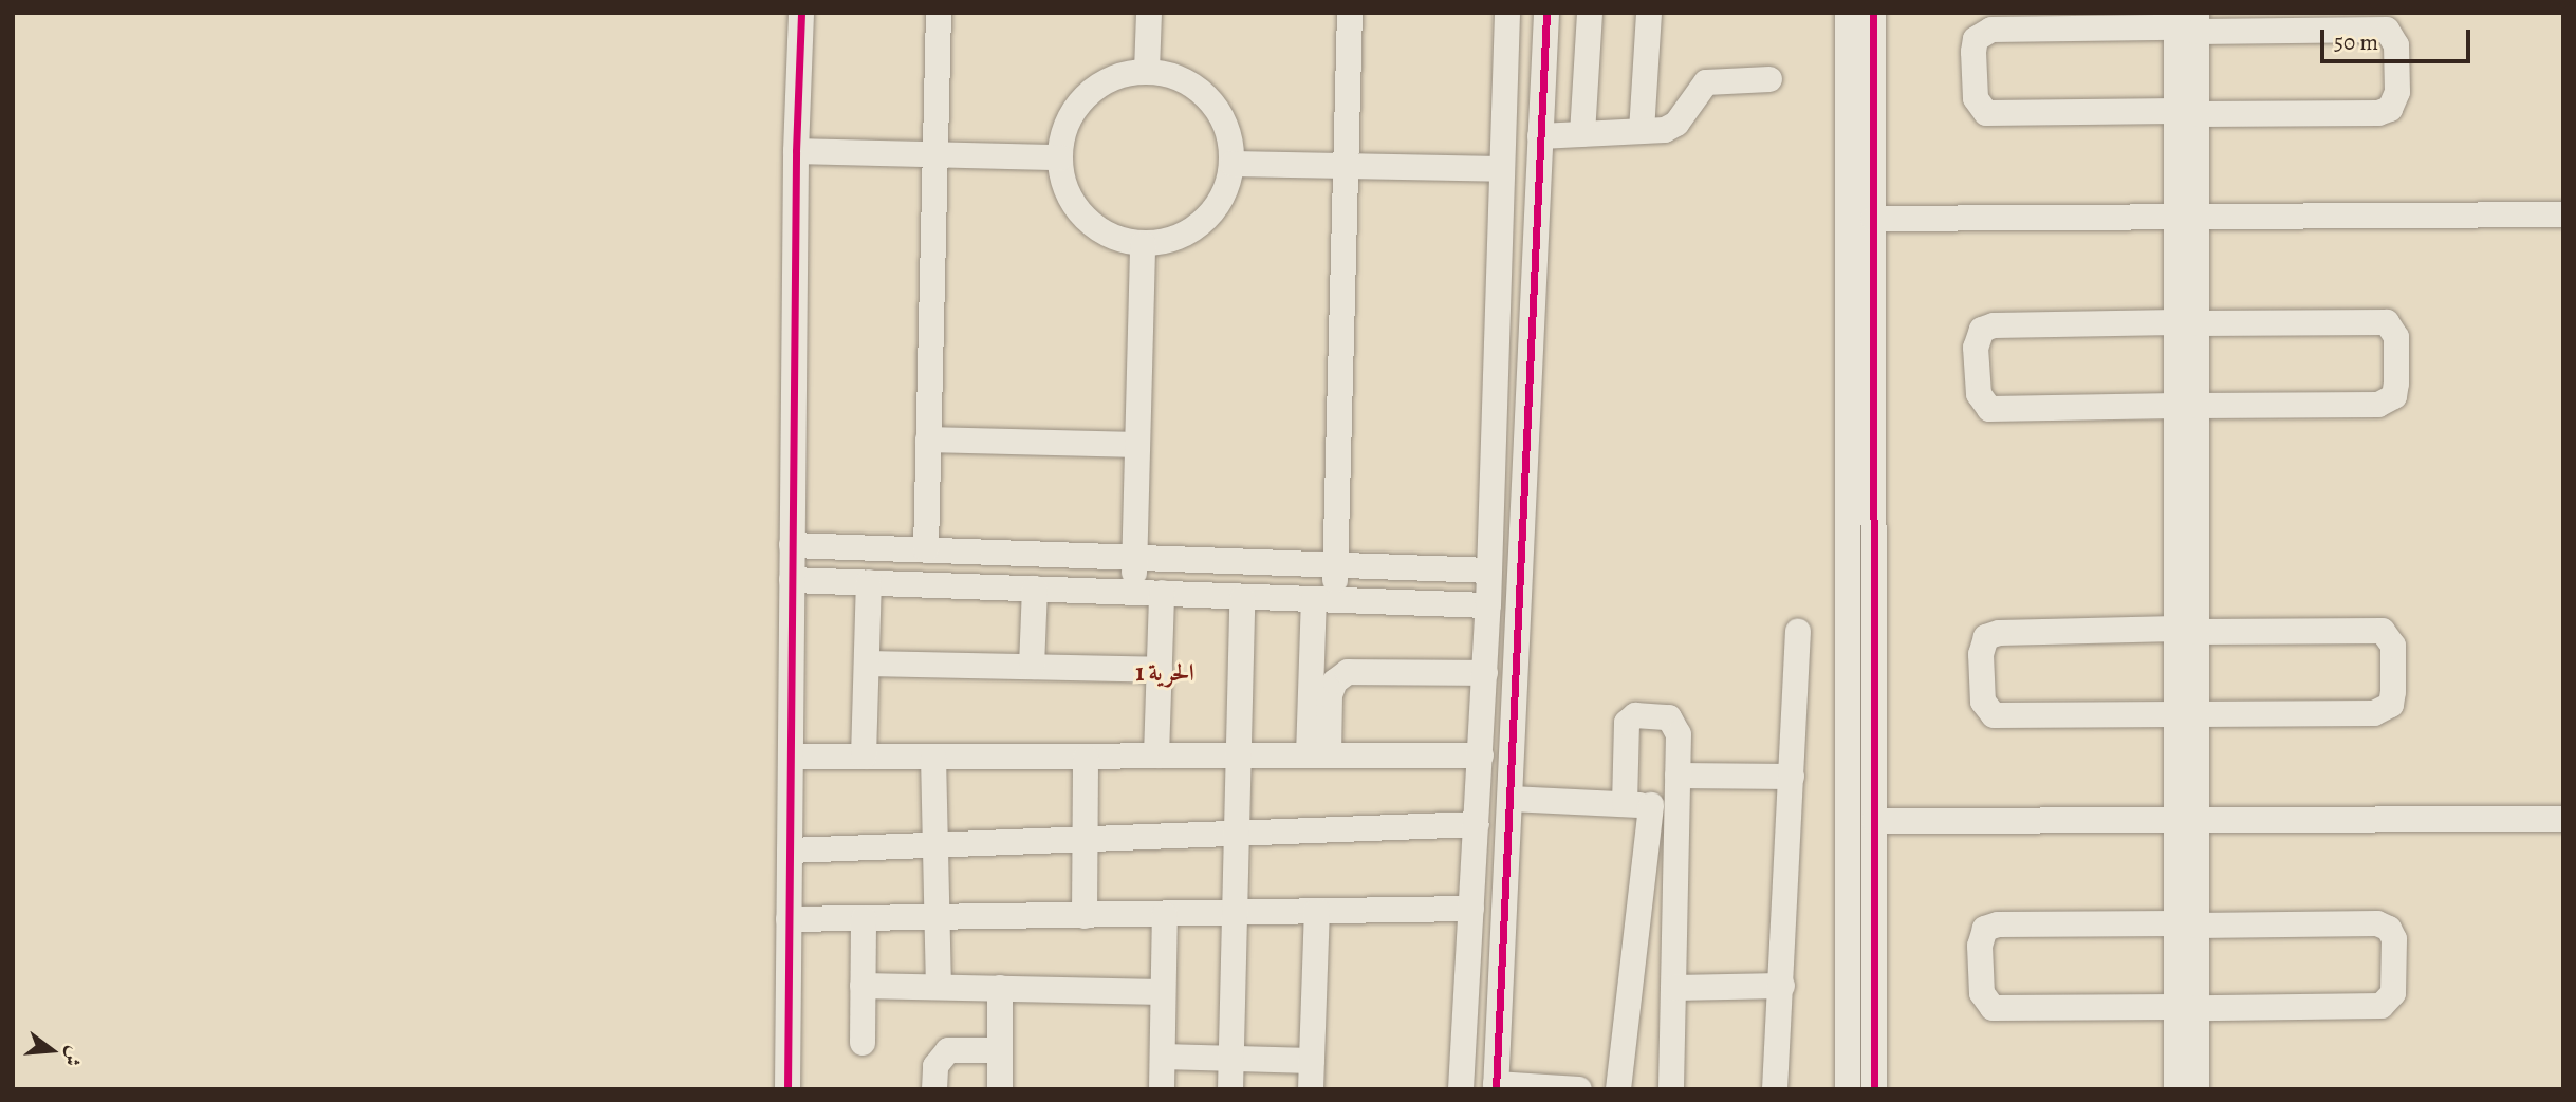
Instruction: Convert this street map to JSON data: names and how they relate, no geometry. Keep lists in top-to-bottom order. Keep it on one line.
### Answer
{"districts":["الحرية 1"],"scale_bar":"50 m","north":"right"}
